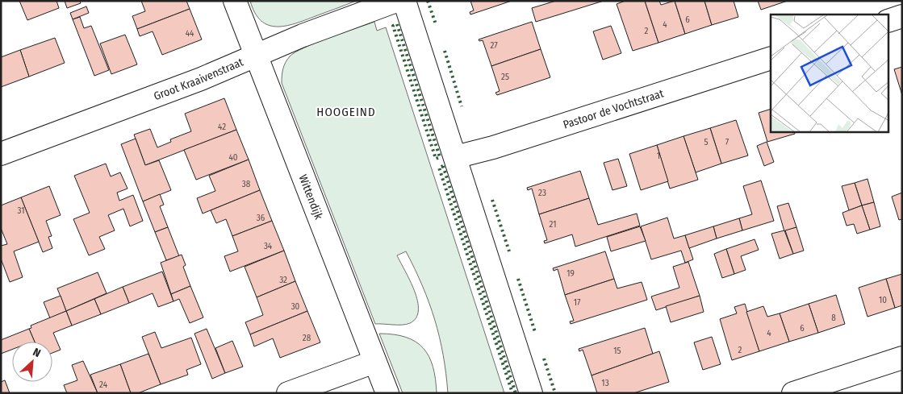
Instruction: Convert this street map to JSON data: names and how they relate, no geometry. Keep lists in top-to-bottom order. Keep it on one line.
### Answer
{"streets":{"street":["Groot Kraaivenstraat","Pastoor de Vochtstraat","Wittendijk"]},"crossings":[["Groot Kraaivenstraat","Wittendijk"]],"districts":["HOOGEIND"],"house_numbers":["6","4","2","44","27","25","42","5","7","1","40","38","23","31","36","21","34","19","32","10","17","30","8","6","4","28","2","15","13","24"],"north":"top right"}
